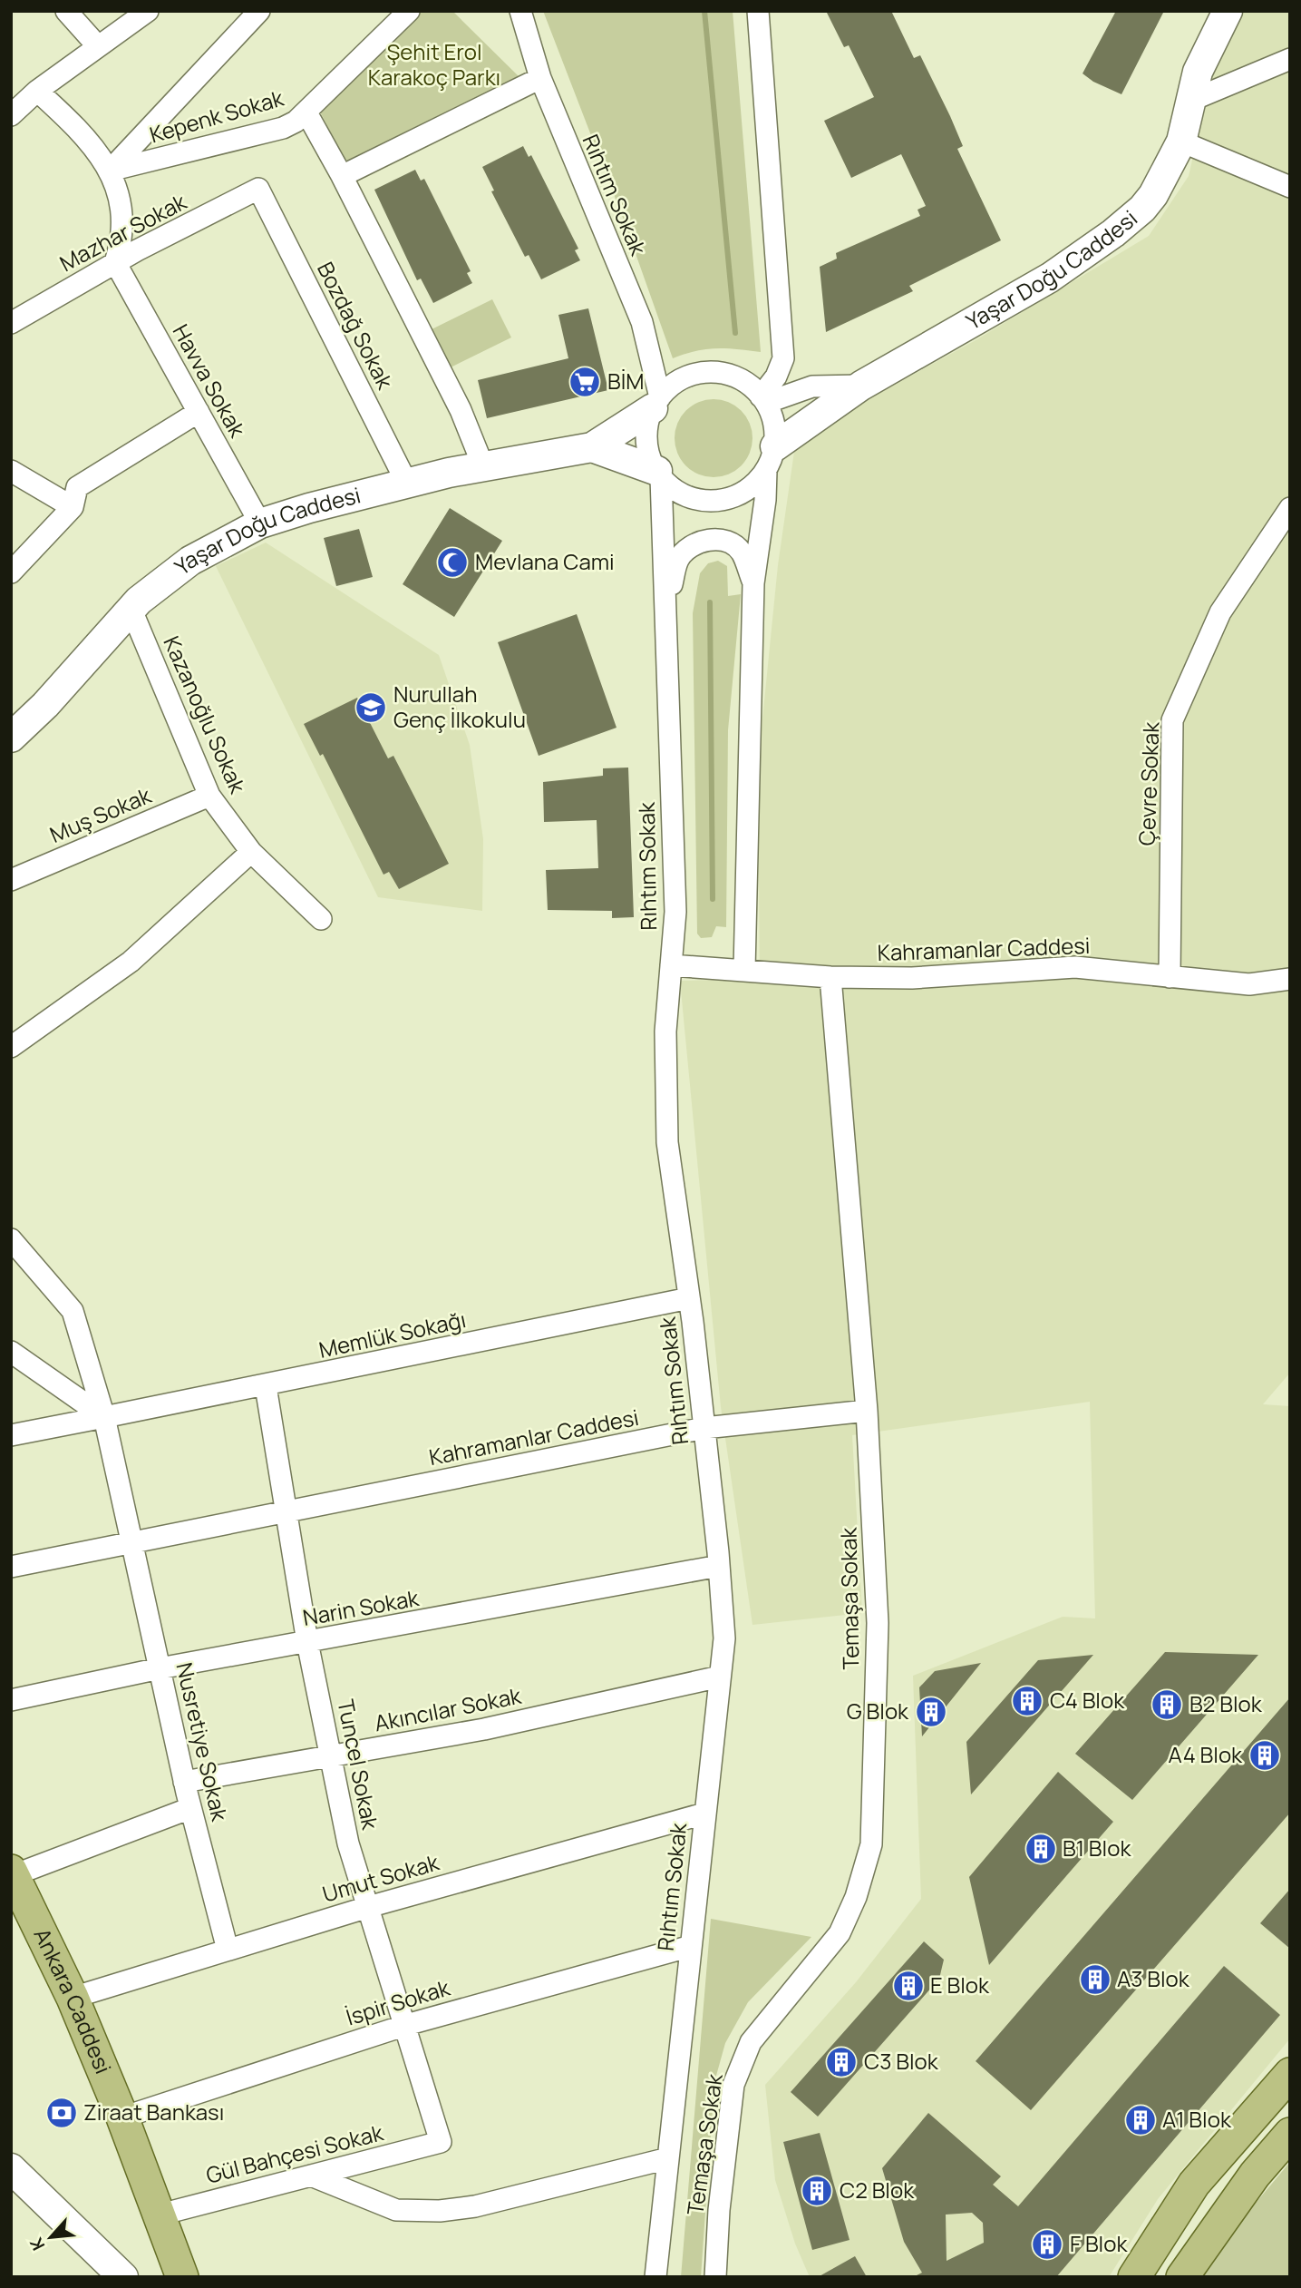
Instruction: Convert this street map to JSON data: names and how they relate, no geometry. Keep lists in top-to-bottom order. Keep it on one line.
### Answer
{"streets":{"main road":["Ankara Caddesi"],"street":["Kepenk Sokak","Rıhtım Sokak","Mazhar Sokak","Yaşar Doğu Caddesi","Bozdağ Sokak","Havva Sokak","Kazanoğlu Sokak","Çevre Sokak","Muş Sokak","Kahramanlar Caddesi","Memlük Sokağı","Temaşa Sokak","Narin Sokak","Akıncılar Sokak","Nusretiye Sokak","Tuncel Sokak","Umut Sokak","İspir Sokak","Gül Bahçesi Sokak"]},"crossings":[["Rıhtım Sokak","Yaşar Doğu Caddesi"],["Rıhtım Sokak","Kahramanlar Caddesi"],["Rıhtım Sokak","Memlük Sokağı"],["Rıhtım Sokak","Narin Sokak"],["Rıhtım Sokak","Akıncılar Sokak"],["Rıhtım Sokak","Umut Sokak"],["Rıhtım Sokak","İspir Sokak"],["Mazhar Sokak","Bozdağ Sokak"],["Mazhar Sokak","Havva Sokak"],["Yaşar Doğu Caddesi","Bozdağ Sokak"],["Yaşar Doğu Caddesi","Havva Sokak"],["Yaşar Doğu Caddesi","Kazanoğlu Sokak"],["Kazanoğlu Sokak","Muş Sokak"],["Çevre Sokak","Kahramanlar Caddesi"],["Kahramanlar Caddesi","Temaşa Sokak"],["Kahramanlar Caddesi","Nusretiye Sokak"],["Kahramanlar Caddesi","Tuncel Sokak"],["Memlük Sokağı","Nusretiye Sokak"],["Memlük Sokağı","Tuncel Sokak"],["Narin Sokak","Nusretiye Sokak"],["Narin Sokak","Tuncel Sokak"],["Akıncılar Sokak","Nusretiye Sokak"],["Akıncılar Sokak","Tuncel Sokak"],["Nusretiye Sokak","Umut Sokak"],["Tuncel Sokak","Umut Sokak"],["Tuncel Sokak","İspir Sokak"],["Tuncel Sokak","Gül Bahçesi Sokak"],["Umut Sokak","Ankara Caddesi"],["Ankara Caddesi","İspir Sokak"],["Ankara Caddesi","Gül Bahçesi Sokak"]],"parks":["Şehit Erol Karakoç Parkı"],"places":{"supermarket":["BİM"],"mosque":["Mevlana Cami"],"school or university":["Nurullah Genç İlkokulu"],"building":["C4 Blok","B2 Blok","G Blok","A4 Blok","B1 Blok","A3 Blok","E Blok","C3 Blok","A1 Blok","C2 Blok","F Blok"],"bank":["Ziraat Bankası"]},"north":"bottom left"}
